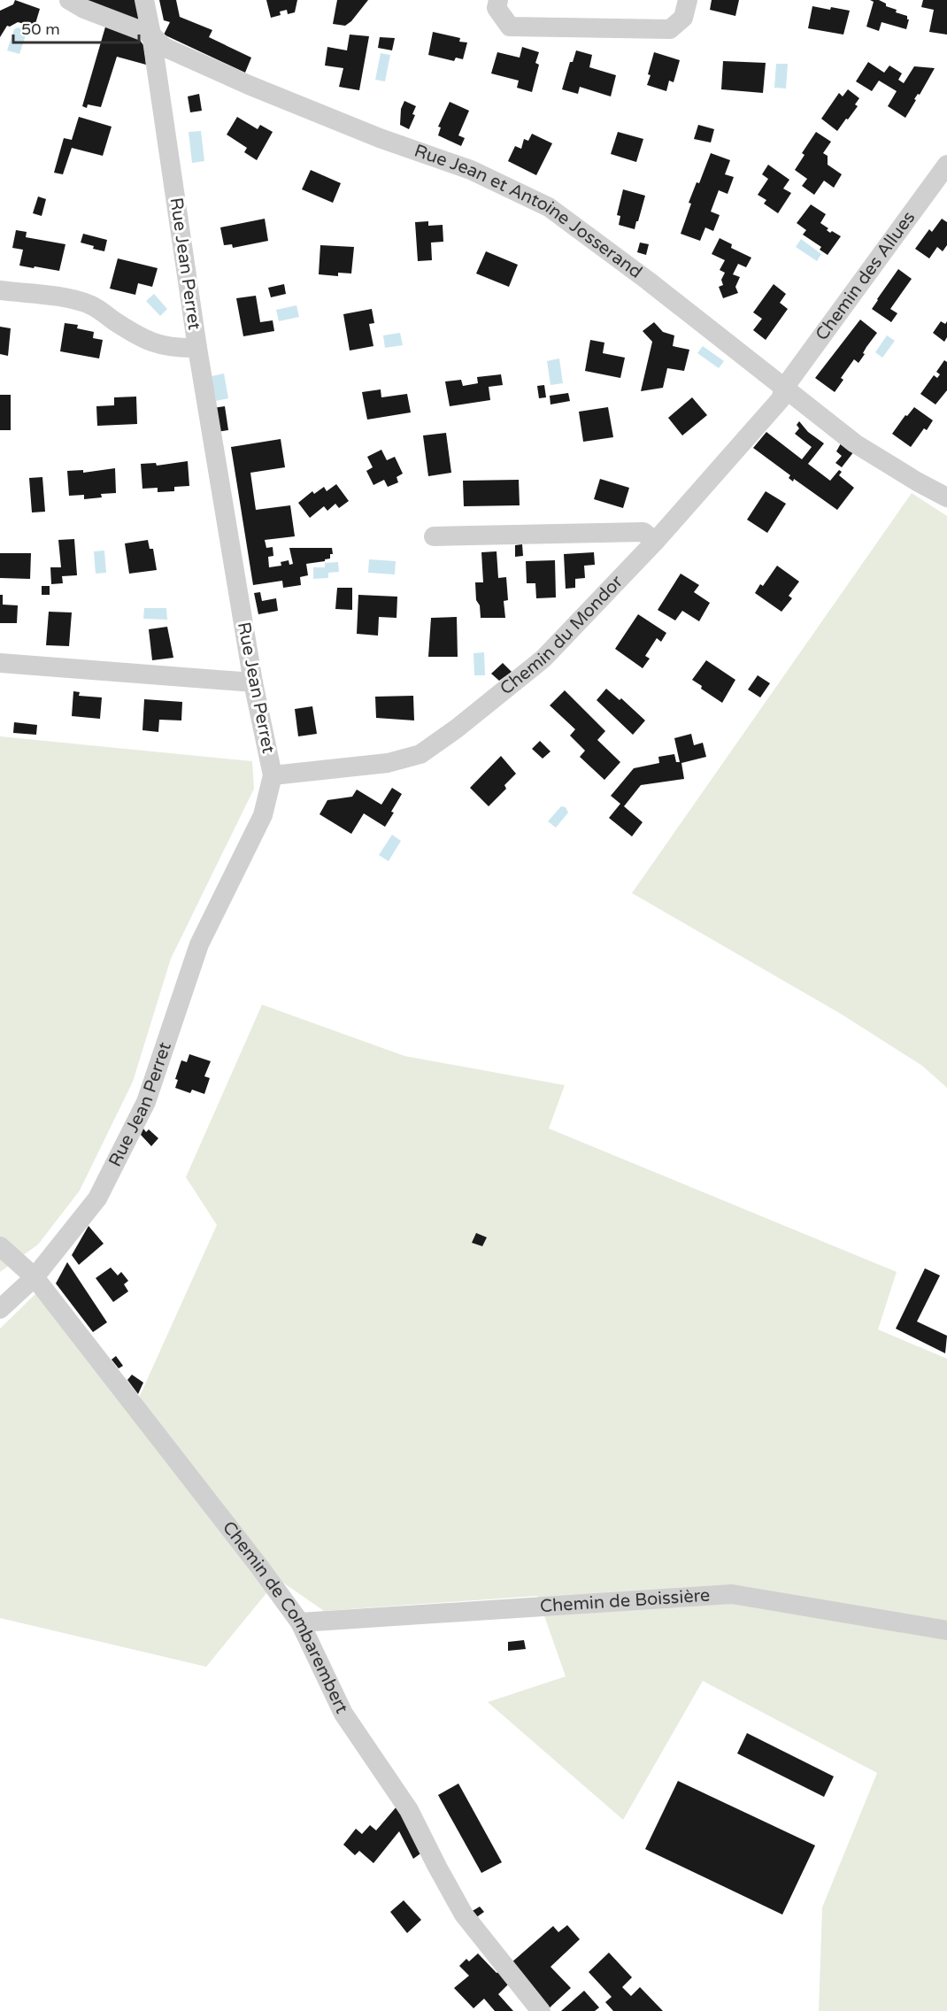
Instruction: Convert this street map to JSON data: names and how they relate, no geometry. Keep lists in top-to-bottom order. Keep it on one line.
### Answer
{"streets":{"street":["Rue Jean et Antoine Josserand","Rue Jean Perret","Chemin des Allues","Chemin du Mondor","Chemin de Boissière","Chemin de Combarembert"]},"crossings":[["Rue Jean et Antoine Josserand","Rue Jean Perret"],["Rue Jean et Antoine Josserand","Chemin des Allues"],["Rue Jean et Antoine Josserand","Chemin du Mondor"],["Rue Jean Perret","Chemin du Mondor"],["Rue Jean Perret","Chemin de Combarembert"],["Chemin des Allues","Chemin du Mondor"],["Chemin de Boissière","Chemin de Combarembert"]],"scale_bar":"50 m"}
